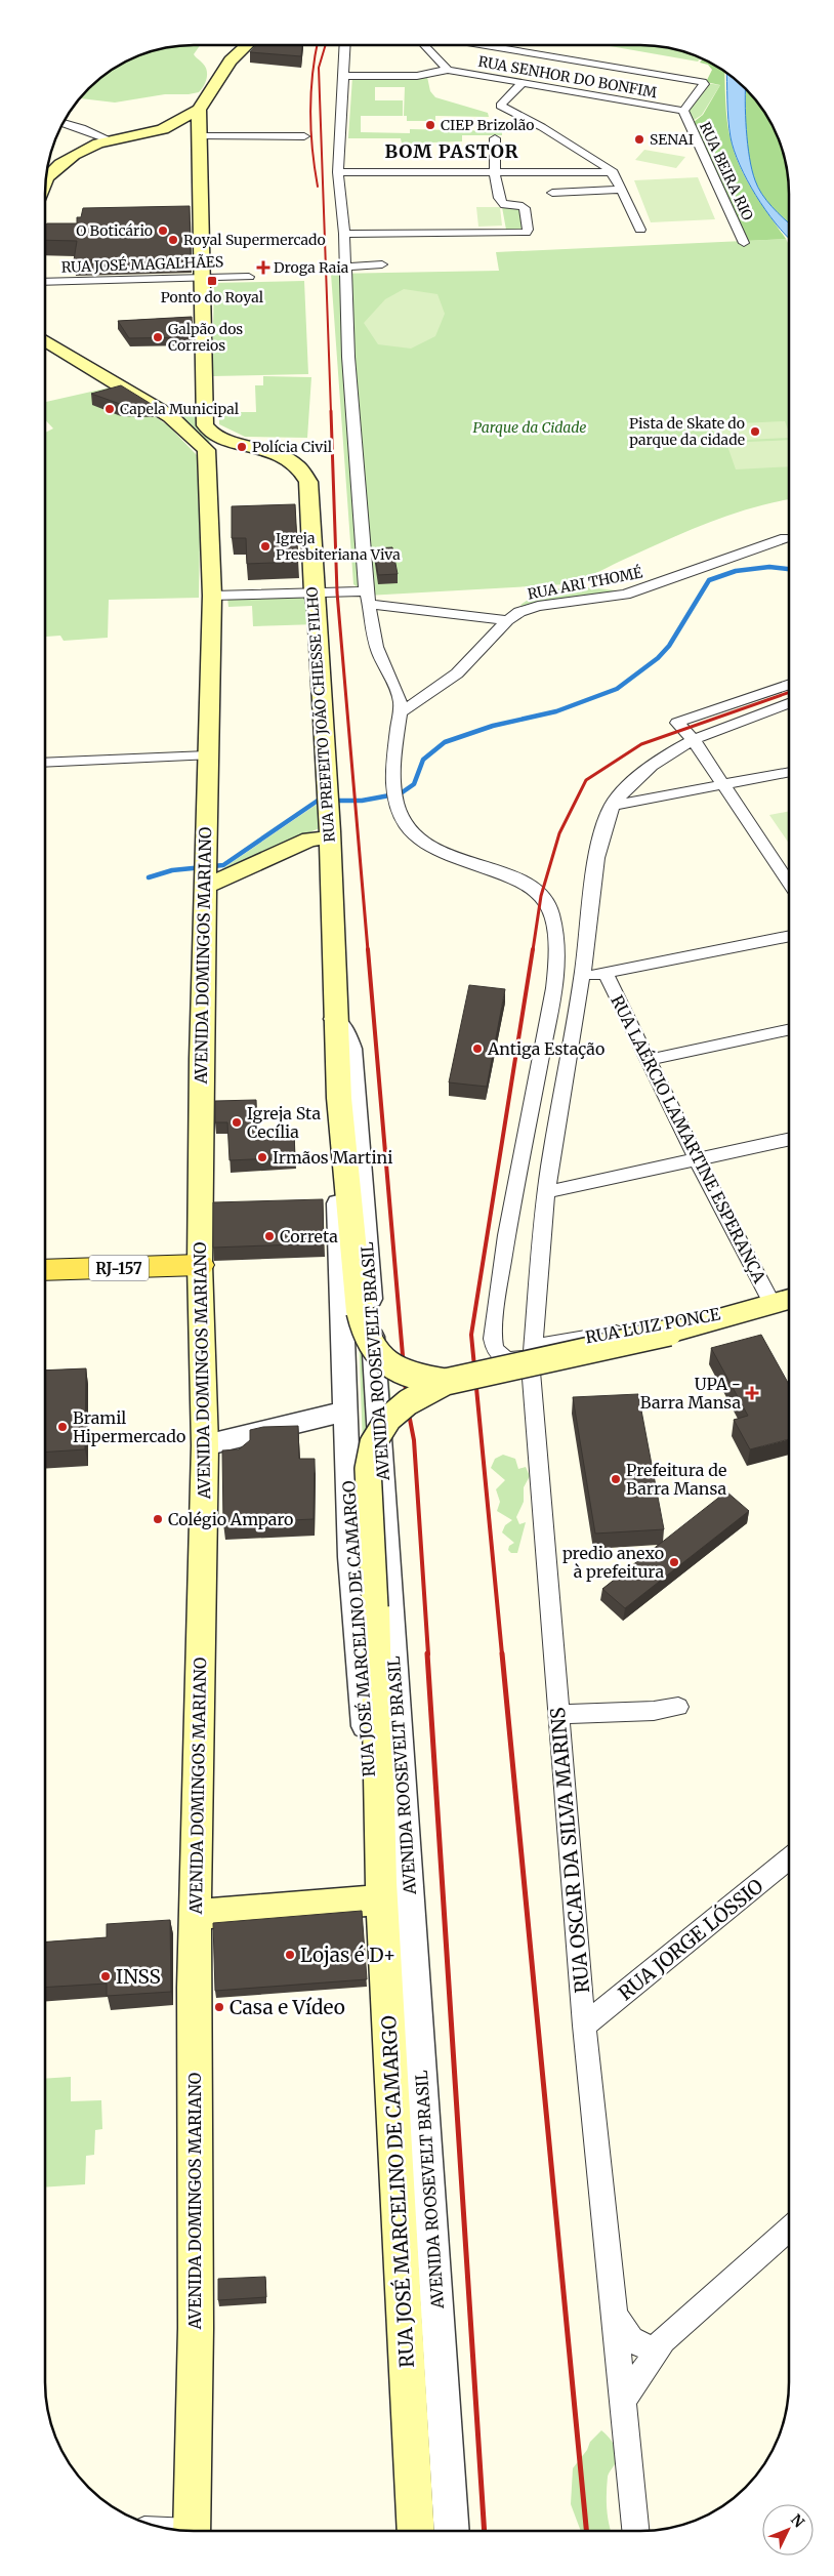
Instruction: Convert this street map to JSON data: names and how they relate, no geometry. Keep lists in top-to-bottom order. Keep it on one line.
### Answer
{"streets":{"main road":["RUA PREFEITO JOÃO CHIESSE FILHO","AVENIDA DOMINGOS MARIANO","RJ-157","RUA LUIZ PONCE","RUA JOSÉ MARCELINO DE CAMARGO"],"street":["RUA SENHOR DO BONFIM","RUA BEIRA RIO","RUA JOSÉ MAGALHÃES","RUA ARI THOMÉ","RUA LAÉRCIO LAMARTINE ESPERANÇA","AVENIDA ROOSEVELT BRASIL","RUA OSCAR DA SILVA MARINS","RUA JORGE LÓSSIO"]},"crossings":[["RUA SENHOR DO BONFIM","RUA BEIRA RIO"],["RUA ARI THOMÉ","RUA LUIZ PONCE"],["RUA PREFEITO JOÃO CHIESSE FILHO","RUA LUIZ PONCE"],["RUA PREFEITO JOÃO CHIESSE FILHO","AVENIDA ROOSEVELT BRASIL"],["RUA PREFEITO JOÃO CHIESSE FILHO","RUA JOSÉ MARCELINO DE CAMARGO"],["AVENIDA DOMINGOS MARIANO","RJ-157"],["RUA LAÉRCIO LAMARTINE ESPERANÇA","RUA LUIZ PONCE"],["RUA LUIZ PONCE","RUA JOSÉ MARCELINO DE CAMARGO"],["RUA LUIZ PONCE","RUA OSCAR DA SILVA MARINS"],["RUA OSCAR DA SILVA MARINS","RUA JORGE LÓSSIO"]],"districts":["BOM PASTOR"],"parks":["Parque da Cidade"],"places":{"other":["CIEP Brizolão","SENAI","O Boticário","Royal Supermercado","Galpão dos Correios","Capela Municipal","Pista de Skate do parque da cidade","Polícia Civil","Igreja Presbiteriana Viva","Antiga Estação","Igreja Sta Cecília","Irmãos Martini","Correta","Bramil Hipermercado","Prefeitura de Barra Mansa","Colégio Amparo","predio anexo à prefeitura","Lojas é D+","INSS","Casa e Vídeo"],"health":["Droga Raia","UPA - Barra Mansa"],"transit":["Ponto do Royal"]},"north":"top right"}
